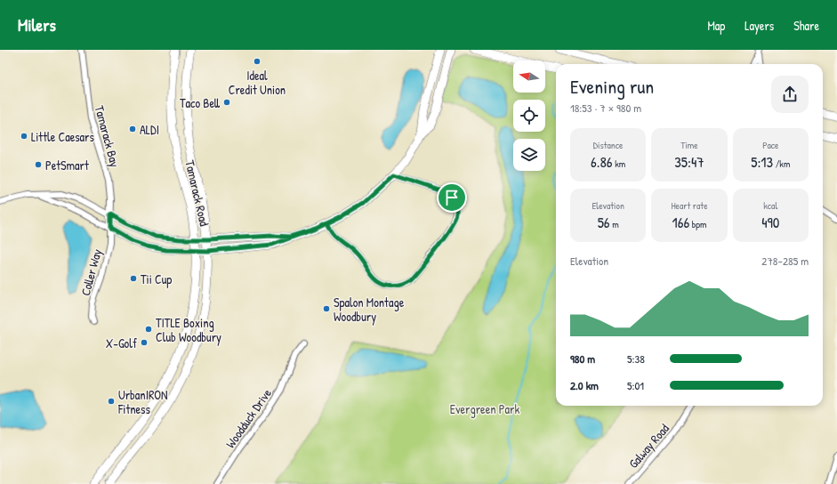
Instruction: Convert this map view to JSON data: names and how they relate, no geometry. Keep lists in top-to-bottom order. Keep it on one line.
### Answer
{"streets":{"street":["Tamarack Bay","Tamarack Road","Coller Way","Woodduck Drive","Galway Road"]},"crossings":[["Tamarack Bay","Coller Way"]],"parks":["Evergreen Park"],"places":["Ideal Credit Union","Taco Bell","ALDI","Little Caesars","PetSmart","Tii Cup","Spalon Montage Woodbury","TITLE Boxing Club Woodbury","X-Golf","UrbanIRON Fitness"],"north":"left","page":{"header":"Milers","nav":["Map","Layers","Share"],"heading":["Evening run","18:53 · 7 × 980 m"],"stats":[["Distance","6.86 km"],["Time","35:47"],["Pace","5:13 /km"],["Elevation","56 m"],["Heart rate","166 bpm"],["kcal","490"]],"chart":["Elevation","278–285 m"],"list":[{"name":"980 m","note":"5:38"},{"name":"2.0 km","note":"5:01"}]}}
